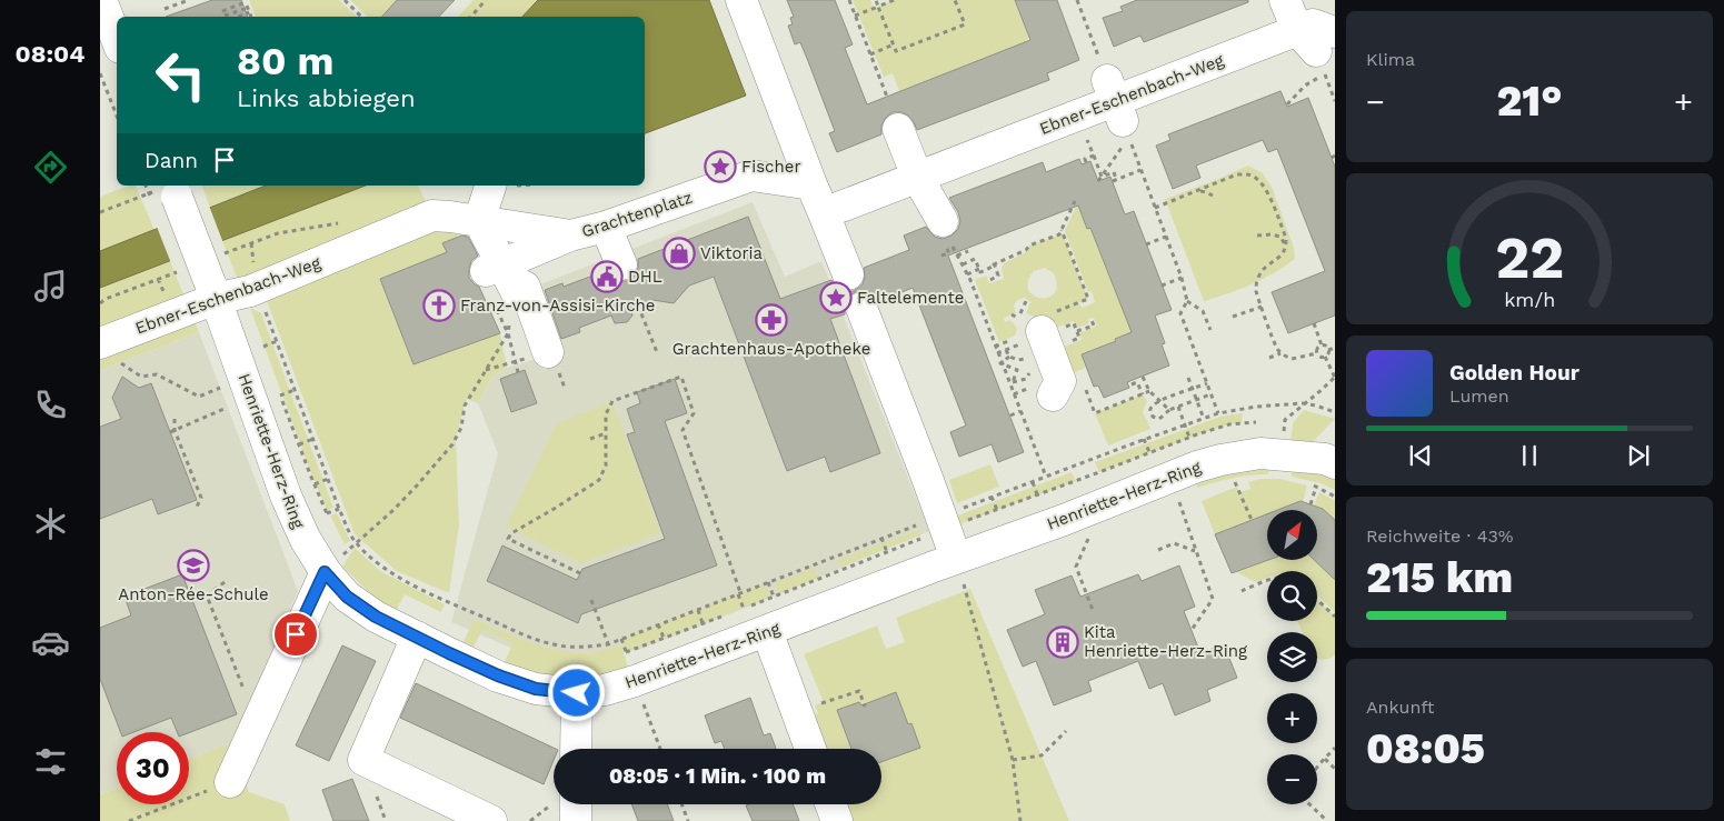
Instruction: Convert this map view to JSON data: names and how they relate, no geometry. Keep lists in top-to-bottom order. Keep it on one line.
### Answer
{"streets":{"street":["Ebner-Eschenbach-Weg","Grachtenplatz","Henriette-Herz-Ring"]},"crossings":[["Ebner-Eschenbach-Weg","Grachtenplatz"],["Ebner-Eschenbach-Weg","Henriette-Herz-Ring"]],"places":{"place":["Fischer","Faltelemente"],"shop":["Viktoria"],"public building":["DHL"],"church":["Franz-von-Assisi-Kirche"],"pharmacy":["Grachtenhaus-Apotheke"],"school or university":["Anton-Rée-Schule"],"building":["Kita Henriette-Herz-Ring"]},"north":"top right","page":{"tabs":"08:04","tile":["Klima",["Reichweite · 43%","215 km"],["Ankunft","08:05"]],"turn":["80 m","Links abbiegen"],"heat":["−","21°","+"],"then":"Dann","song":["Golden Hour","Lumen"],"map_buttons":["+","−"],"limit":"30","trip":"08:05 · 1 Min. · 100 m","gauge":["22","km/h"]}}
